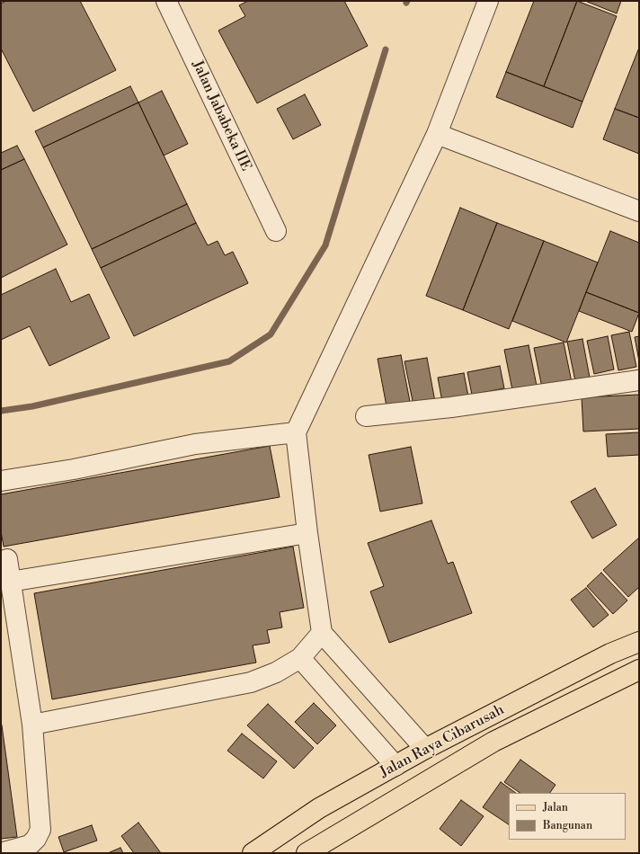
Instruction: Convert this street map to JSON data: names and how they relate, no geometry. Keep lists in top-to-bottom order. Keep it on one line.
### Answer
{"streets":{"main road":["Jalan Raya Cibarusah"],"street":["Jalan Jababeka IIE"]},"legend":["Jalan","Bangunan"]}
